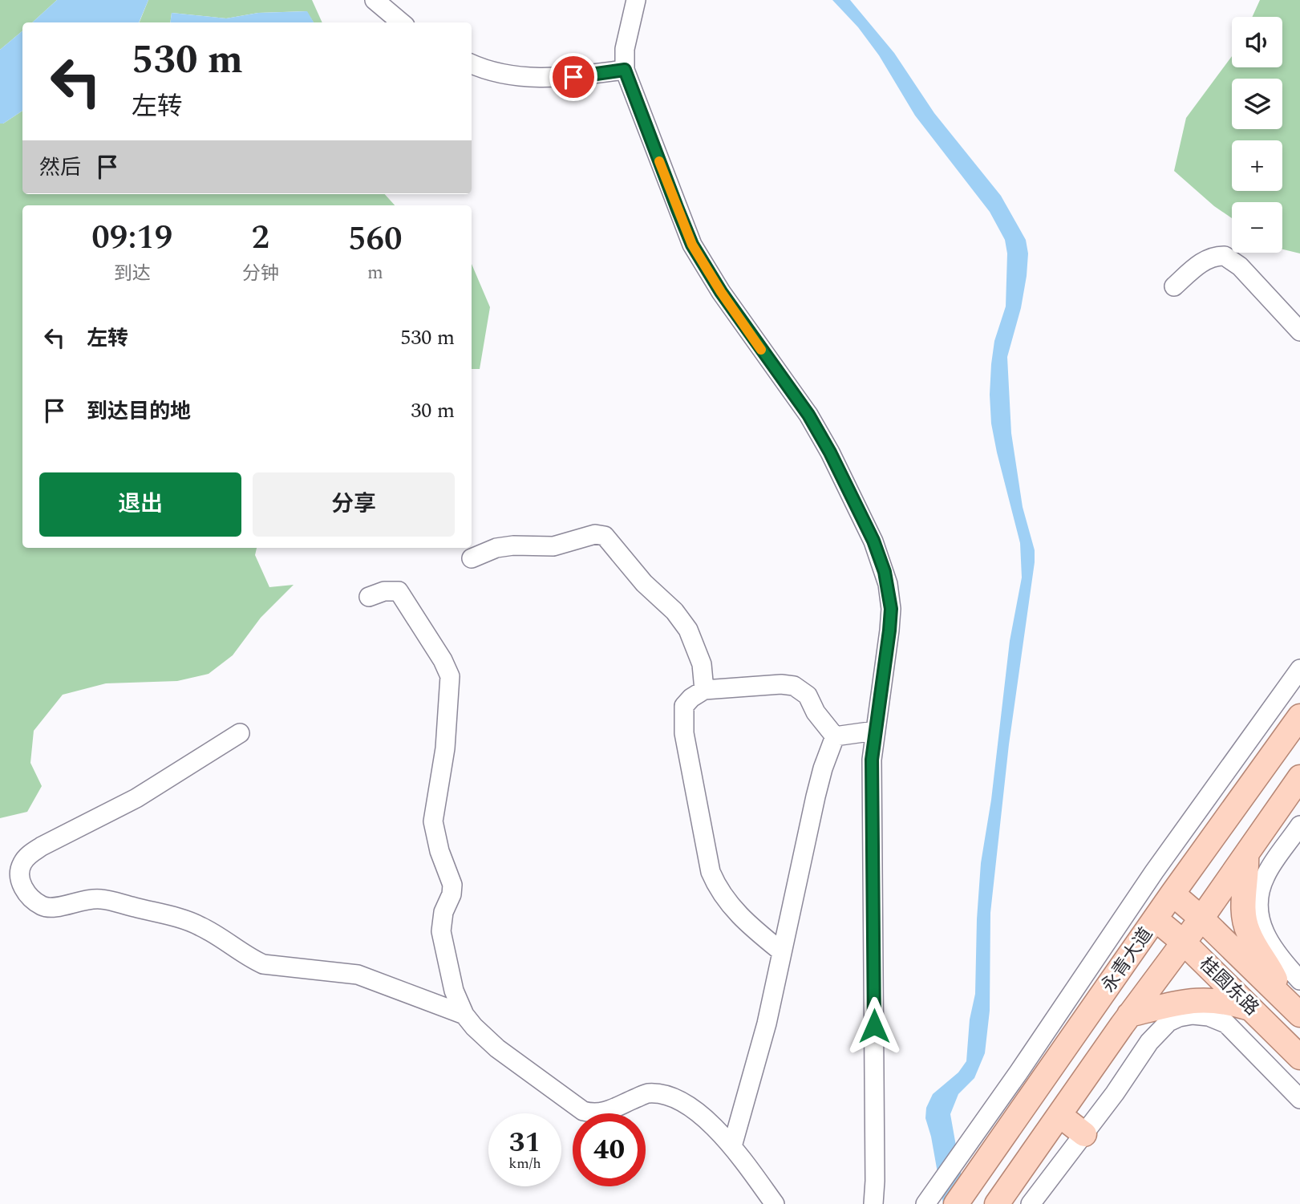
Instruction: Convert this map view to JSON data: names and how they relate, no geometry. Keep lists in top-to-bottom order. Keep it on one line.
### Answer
{"streets":{"main road":["永青大道","桂圆东路"]},"crossings":[["永青大道","桂圆东路"]],"page":{"map_buttons":["+","−"],"turn":["530 m","左转"],"then":"然后","eta":["09:19","到达","2","分钟","560","m"],"list":[{"name":"左转","value":"530 m"},{"name":"到达目的地","value":"30 m"}],"buttons":["退出","分享"],"speed":"31 km/h","limit":"40"}}
